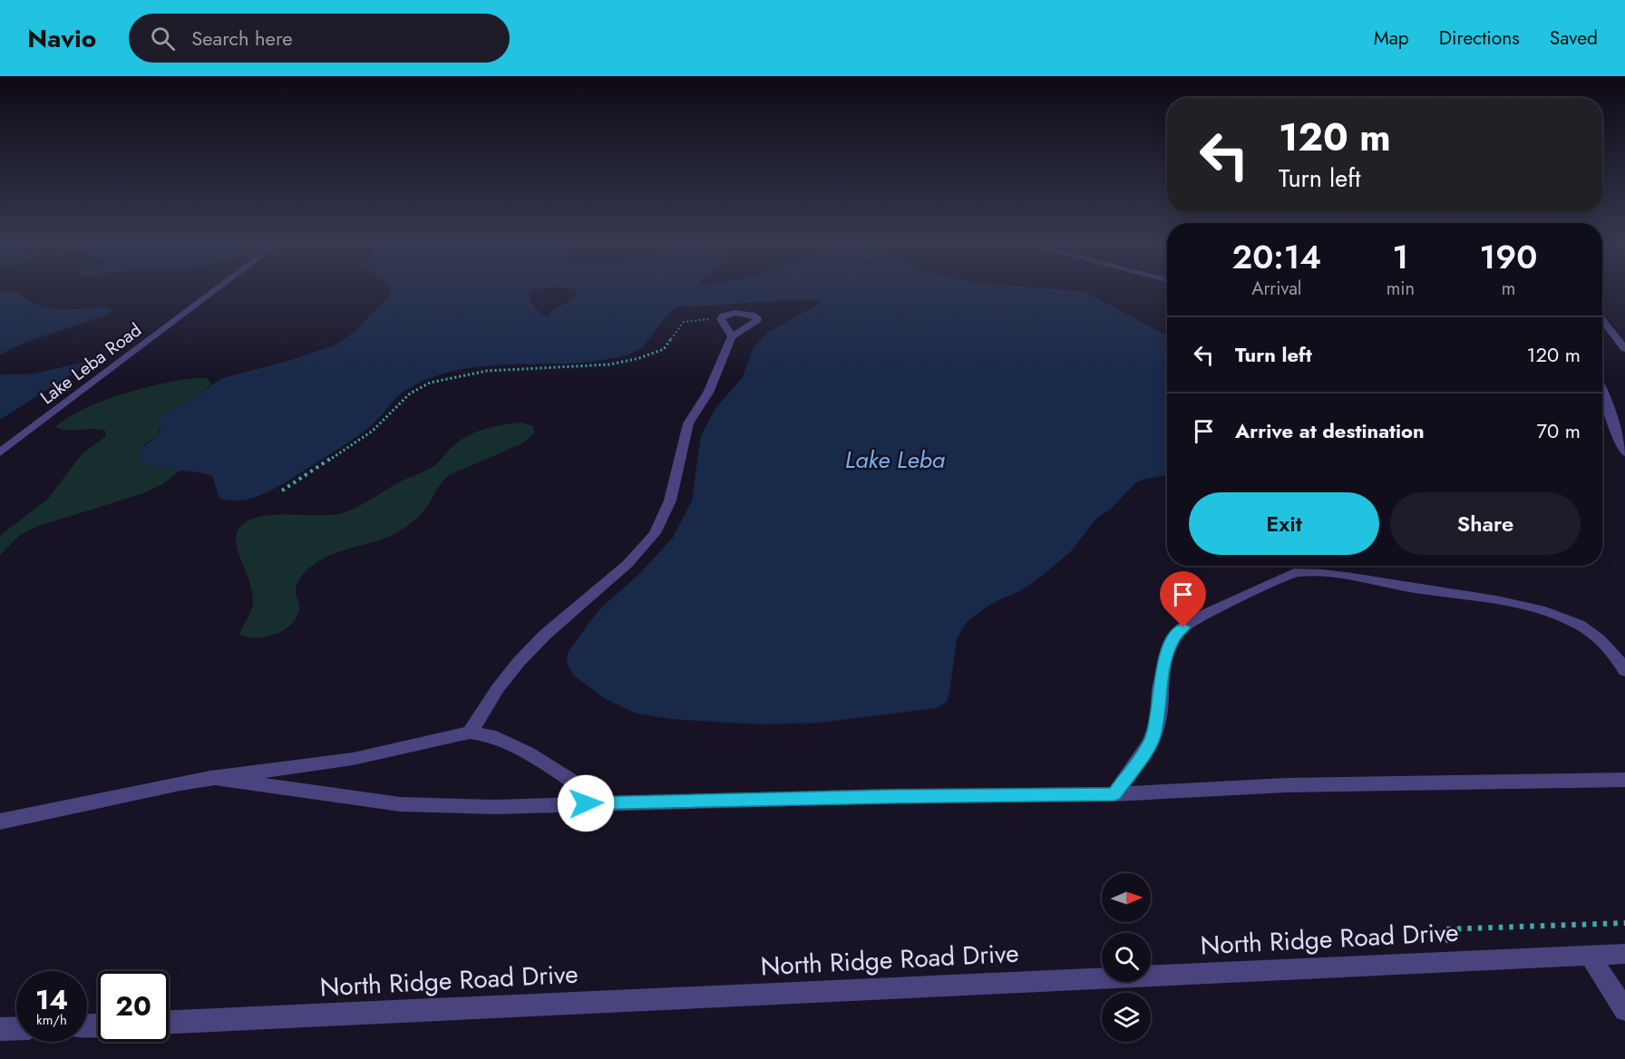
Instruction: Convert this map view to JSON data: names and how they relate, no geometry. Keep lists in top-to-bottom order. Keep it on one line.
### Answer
{"streets":{"street":["Lake Leba Road","North Ridge Road Drive"]},"water":["Lake Leba"],"north":"right","page":{"header":"Navio","search":"Search here","nav":["Map","Directions","Saved"],"turn":["120 m","Turn left"],"eta":["20:14","Arrival","1","min","190","m"],"list":[{"name":"Turn left","value":"120 m"},{"name":"Arrive at destination","value":"70 m"}],"buttons":["Exit","Share"],"speed":"14 km/h","limit":"20"}}
